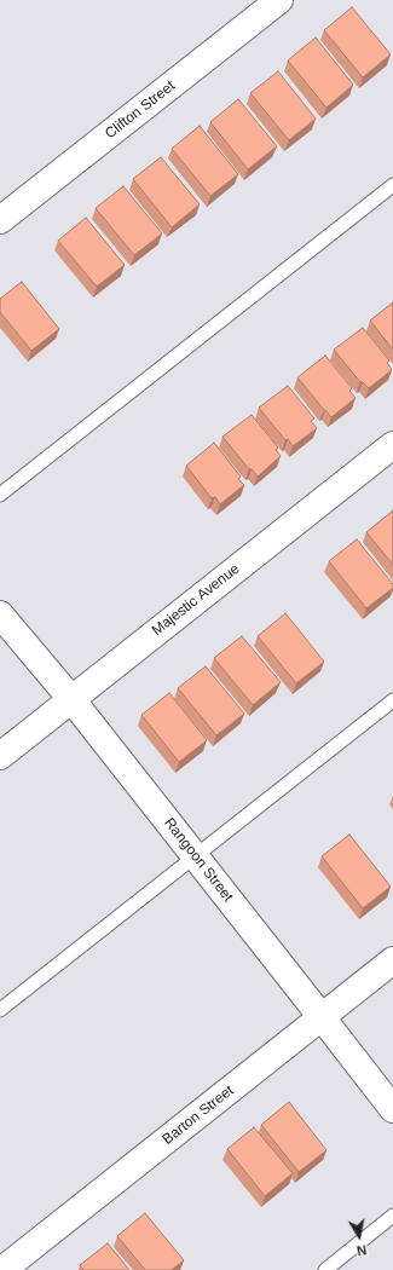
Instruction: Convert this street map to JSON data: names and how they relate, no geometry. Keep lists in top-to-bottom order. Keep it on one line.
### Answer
{"streets":{"street":["Clifton Street","Majestic Avenue","Rangoon Street","Barton Street"]},"crossings":[["Majestic Avenue","Rangoon Street"],["Rangoon Street","Barton Street"]],"north":"bottom"}
